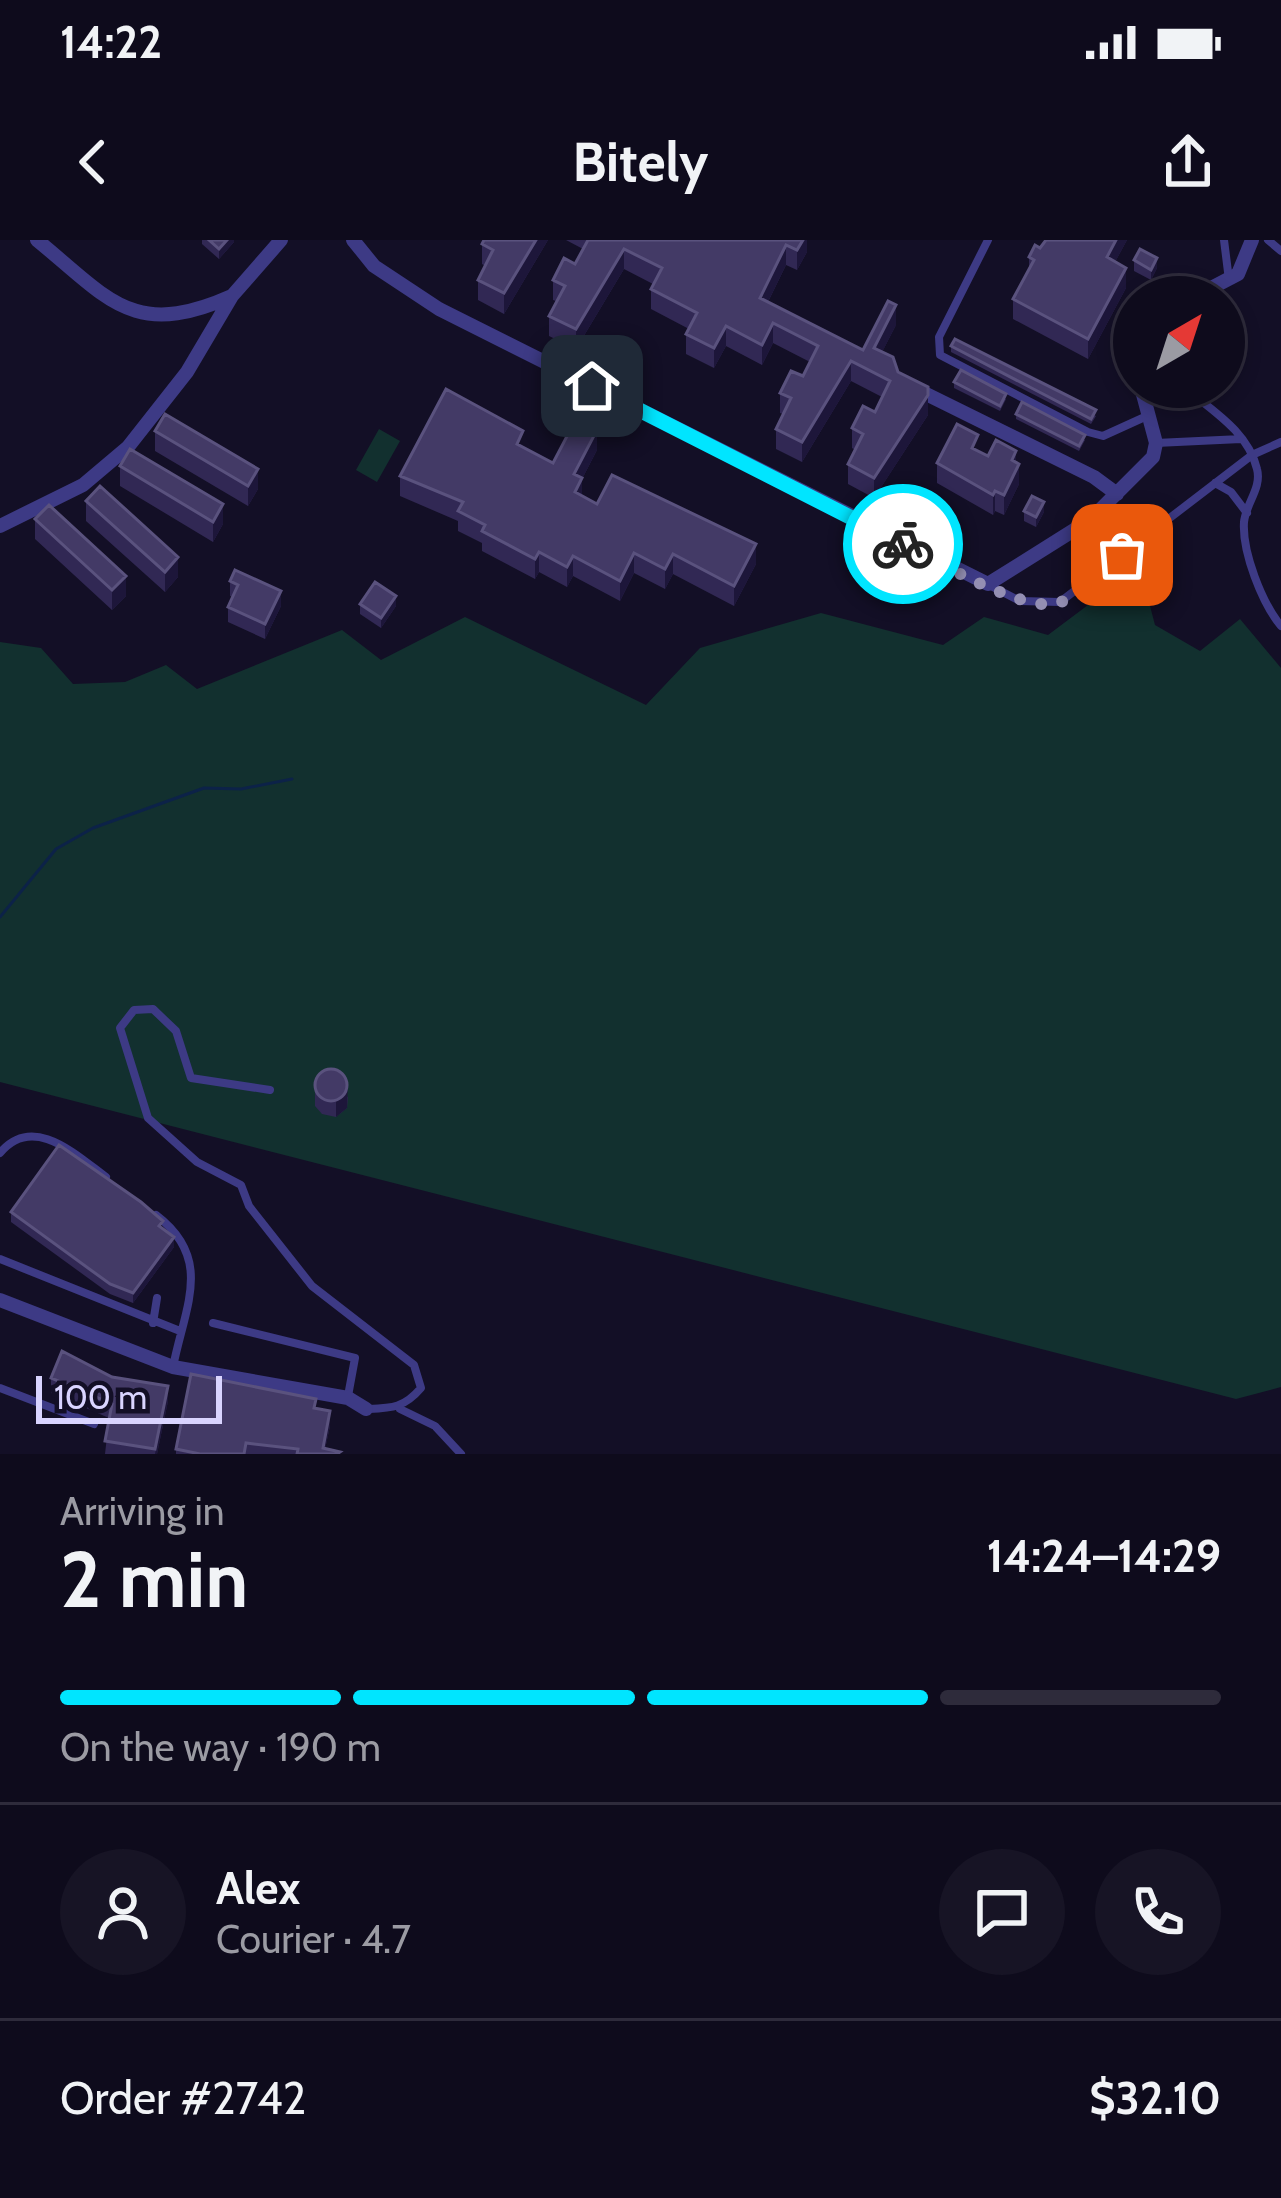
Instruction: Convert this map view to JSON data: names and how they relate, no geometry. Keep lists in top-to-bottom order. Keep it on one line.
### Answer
{"scale_bar":"100 m","north":"top right","page":{"status":"14:22","header":"Bitely","scale":"100 m","heading":["2 min","Arriving in","14:24–14:29"],"panel":["Alex","Courier · 4.7","Order #2742","$32.10"],"bar":"On the way · 190 m"}}
